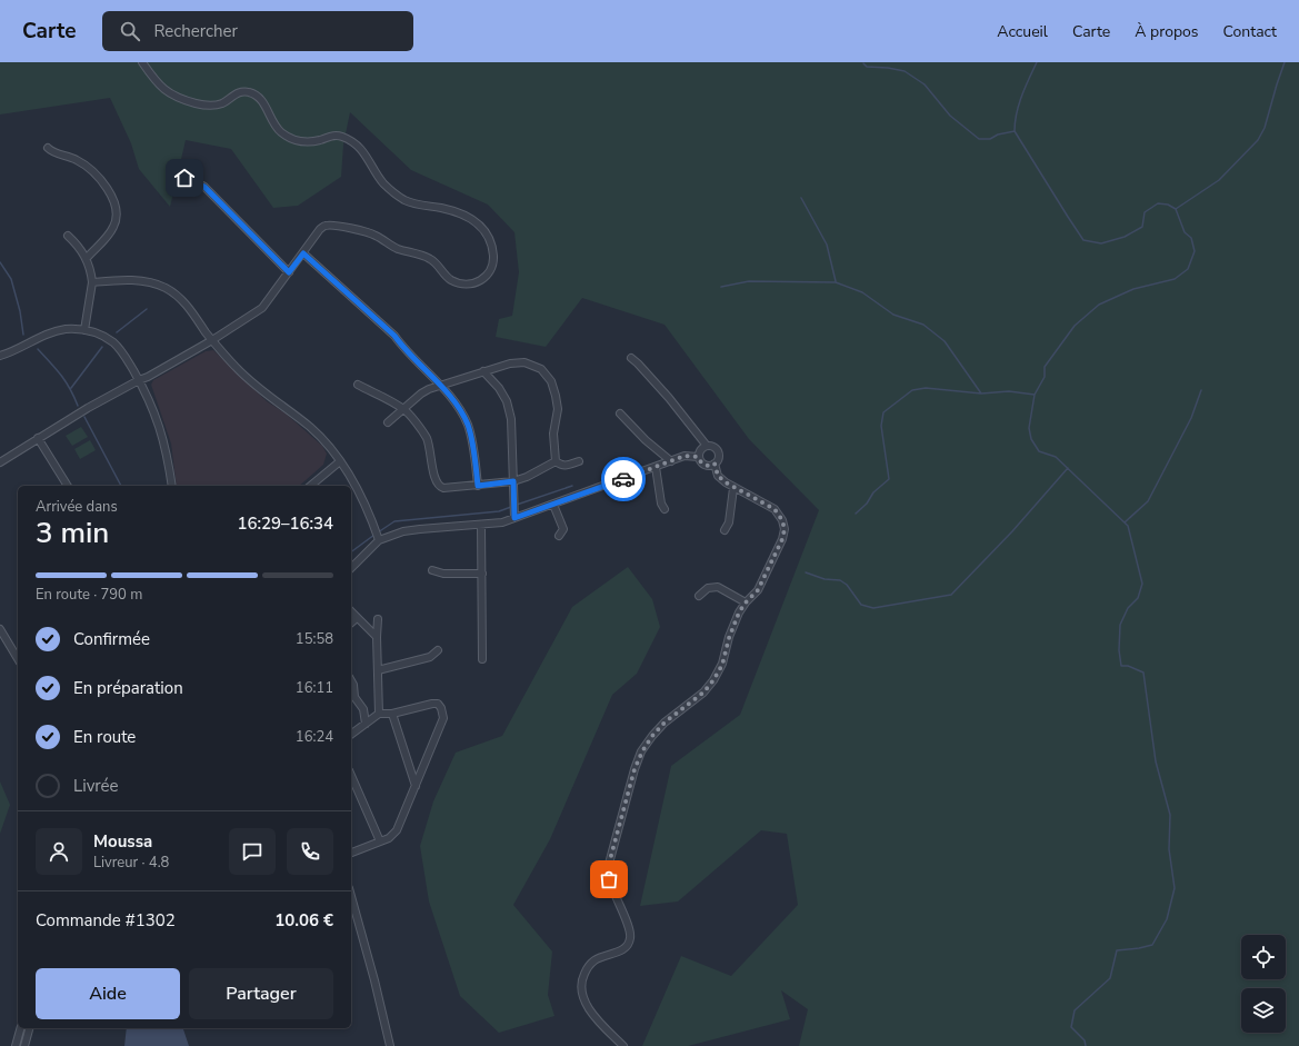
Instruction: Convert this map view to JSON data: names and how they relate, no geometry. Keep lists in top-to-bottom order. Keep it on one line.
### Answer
{"page":{"header":"Carte","search":"Rechercher","nav":["Accueil","Carte","À propos","Contact"],"heading":["3 min","Arrivée dans","16:29–16:34"],"panel":["Moussa","Livreur · 4.8","Commande #1302","10.06 €"],"bar":"En route · 790 m","list":[["Confirmée","15:58"],["En préparation","16:11"],["En route","16:24"],"Livrée"],"buttons":["Aide","Partager"]}}
